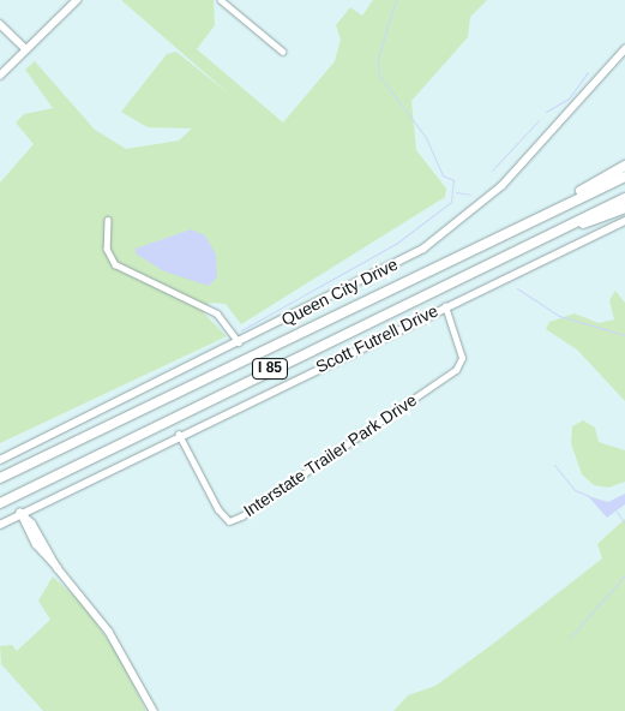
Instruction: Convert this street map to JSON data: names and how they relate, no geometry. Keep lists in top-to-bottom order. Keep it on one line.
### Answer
{"streets":{"highway":["I 85"],"street":["Queen City Drive","Scott Futrell Drive","Interstate Trailer Park Drive"]},"crossings":[["Scott Futrell Drive","Interstate Trailer Park Drive"]]}
